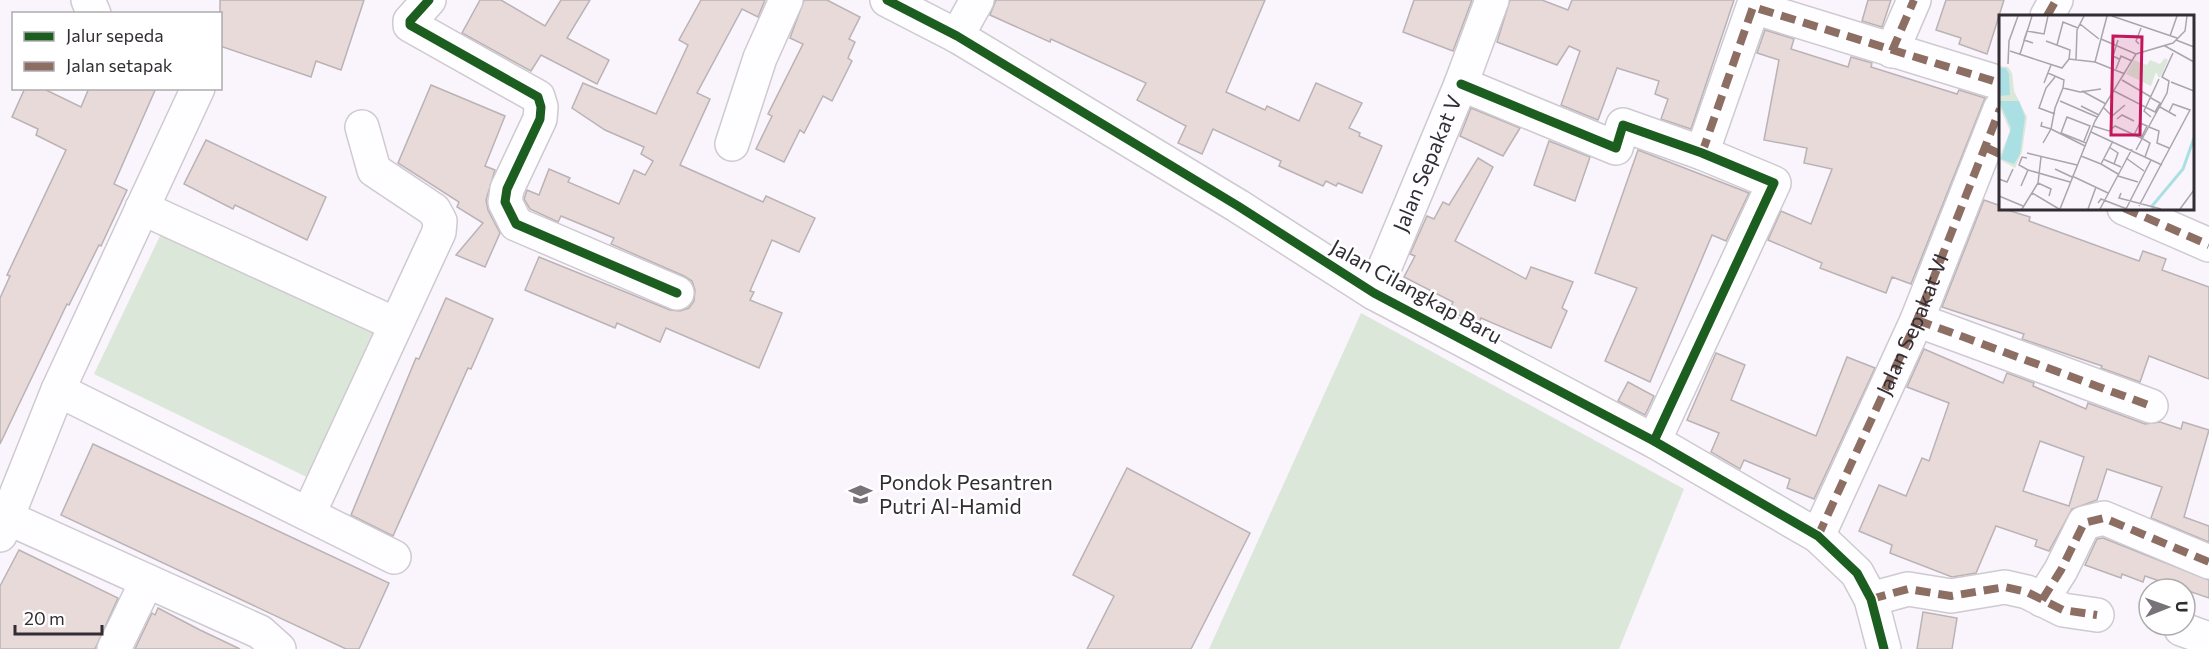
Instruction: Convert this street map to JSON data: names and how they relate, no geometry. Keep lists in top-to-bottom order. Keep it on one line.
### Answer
{"streets":{"street":["Jalan Sepakat V","Jalan Cilangkap Baru","Jalan Sepakat VI"]},"crossings":[["Jalan Sepakat V","Jalan Cilangkap Baru"],["Jalan Cilangkap Baru","Jalan Sepakat VI"]],"places":{"school or university":["Pondok Pesantren Putri Al-Hamid"]},"legend":["Jalur sepeda","Jalan setapak"],"scale_bar":"20 m","north":"right"}
